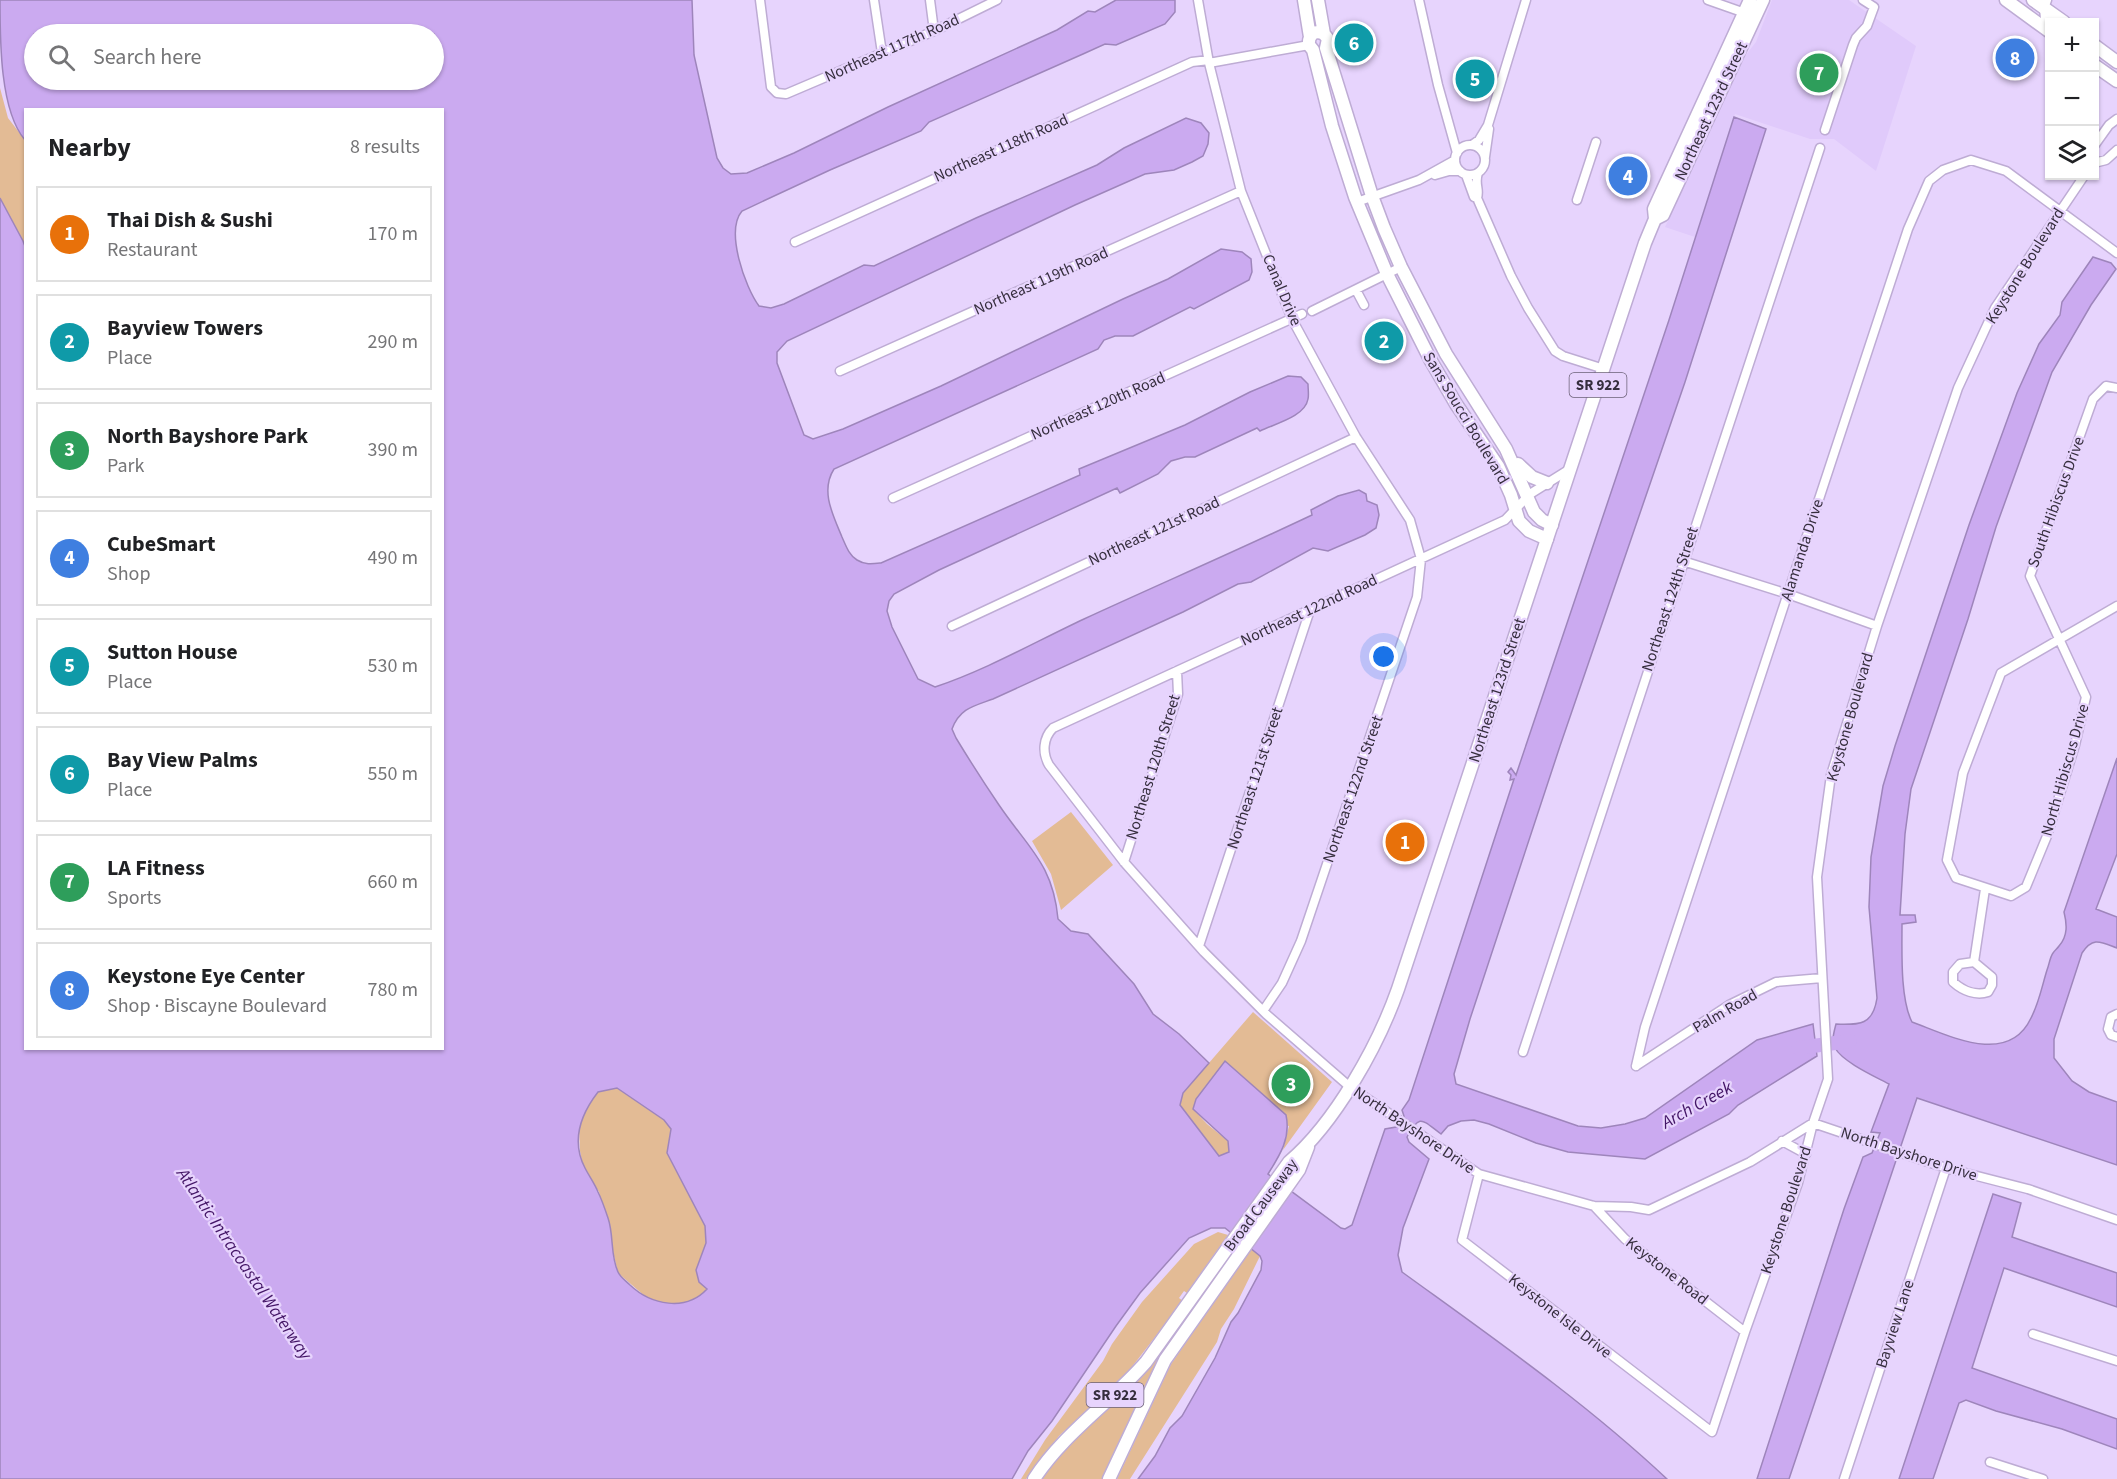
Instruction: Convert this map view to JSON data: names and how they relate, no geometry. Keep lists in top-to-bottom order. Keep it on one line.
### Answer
{"streets":{"main road":["Northeast 123rd Street","SR 922","Sans Soucci Boulevard","Broad Causeway"],"street":["Northeast 117th Road","Northeast 118th Road","Keystone Boulevard","Northeast 119th Road","Canal Drive","Northeast 120th Road","South Hibiscus Drive","Northeast 121st Road","Alamanda Drive","Northeast 124th Street","Northeast 122nd Road","Northeast 120th Street","North Hibiscus Drive","Northeast 121st Street","Northeast 122nd Street","Palm Road","North Bayshore Drive","Keystone Road","Keystone Isle Drive","Bayview Lane"]},"crossings":[["Northeast 123rd Street","Sans Soucci Boulevard"],["Northeast 123rd Street","Northeast 122nd Road"],["Northeast 123rd Street","North Bayshore Drive"],["Northeast 123rd Street","Broad Causeway"],["Northeast 118th Road","Canal Drive"],["Northeast 118th Road","Sans Soucci Boulevard"],["Keystone Boulevard","Alamanda Drive"],["Keystone Boulevard","Palm Road"],["Keystone Boulevard","North Bayshore Drive"],["Keystone Boulevard","Keystone Road"],["Keystone Boulevard","Keystone Isle Drive"],["Northeast 119th Road","Canal Drive"],["Canal Drive","Northeast 120th Road"],["Canal Drive","Northeast 121st Road"],["Canal Drive","Northeast 122nd Road"],["Canal Drive","Northeast 122nd Street"],["Sans Soucci Boulevard","Northeast 122nd Road"],["South Hibiscus Drive","North Hibiscus Drive"],["Alamanda Drive","Palm Road"],["Northeast 122nd Road","Northeast 120th Street"],["Northeast 122nd Road","Northeast 121st Street"],["Northeast 122nd Road","Northeast 122nd Street"],["Northeast 122nd Road","North Bayshore Drive"],["Northeast 120th Street","North Bayshore Drive"],["Northeast 121st Street","North Bayshore Drive"],["Northeast 122nd Street","North Bayshore Drive"],["North Bayshore Drive","Keystone Road"],["North Bayshore Drive","Keystone Isle Drive"],["North Bayshore Drive","Bayview Lane"]],"water":["Arch Creek","Atlantic Intracoastal Waterway"],"page":{"map_buttons":["+","−"],"pins":["6","8","7","5","4","2","1","3"],"search":"Search here","heading":["Nearby","8 results"],"list":[{"mark":"1","name":"Thai Dish & Sushi","note":"Restaurant","value":"170 m"},{"mark":"2","name":"Bayview Towers","note":"Place","value":"290 m"},{"mark":"3","name":"North Bayshore Park","note":"Park","value":"390 m"},{"mark":"4","name":"CubeSmart","note":"Shop","value":"490 m"},{"mark":"5","name":"Sutton House","note":"Place","value":"530 m"},{"mark":"6","name":"Bay View Palms","note":"Place","value":"550 m"},{"mark":"7","name":"LA Fitness","note":"Sports","value":"660 m"},{"mark":"8","name":"Keystone Eye Center","note":"Shop · Biscayne Boulevard","value":"780 m"}]}}
